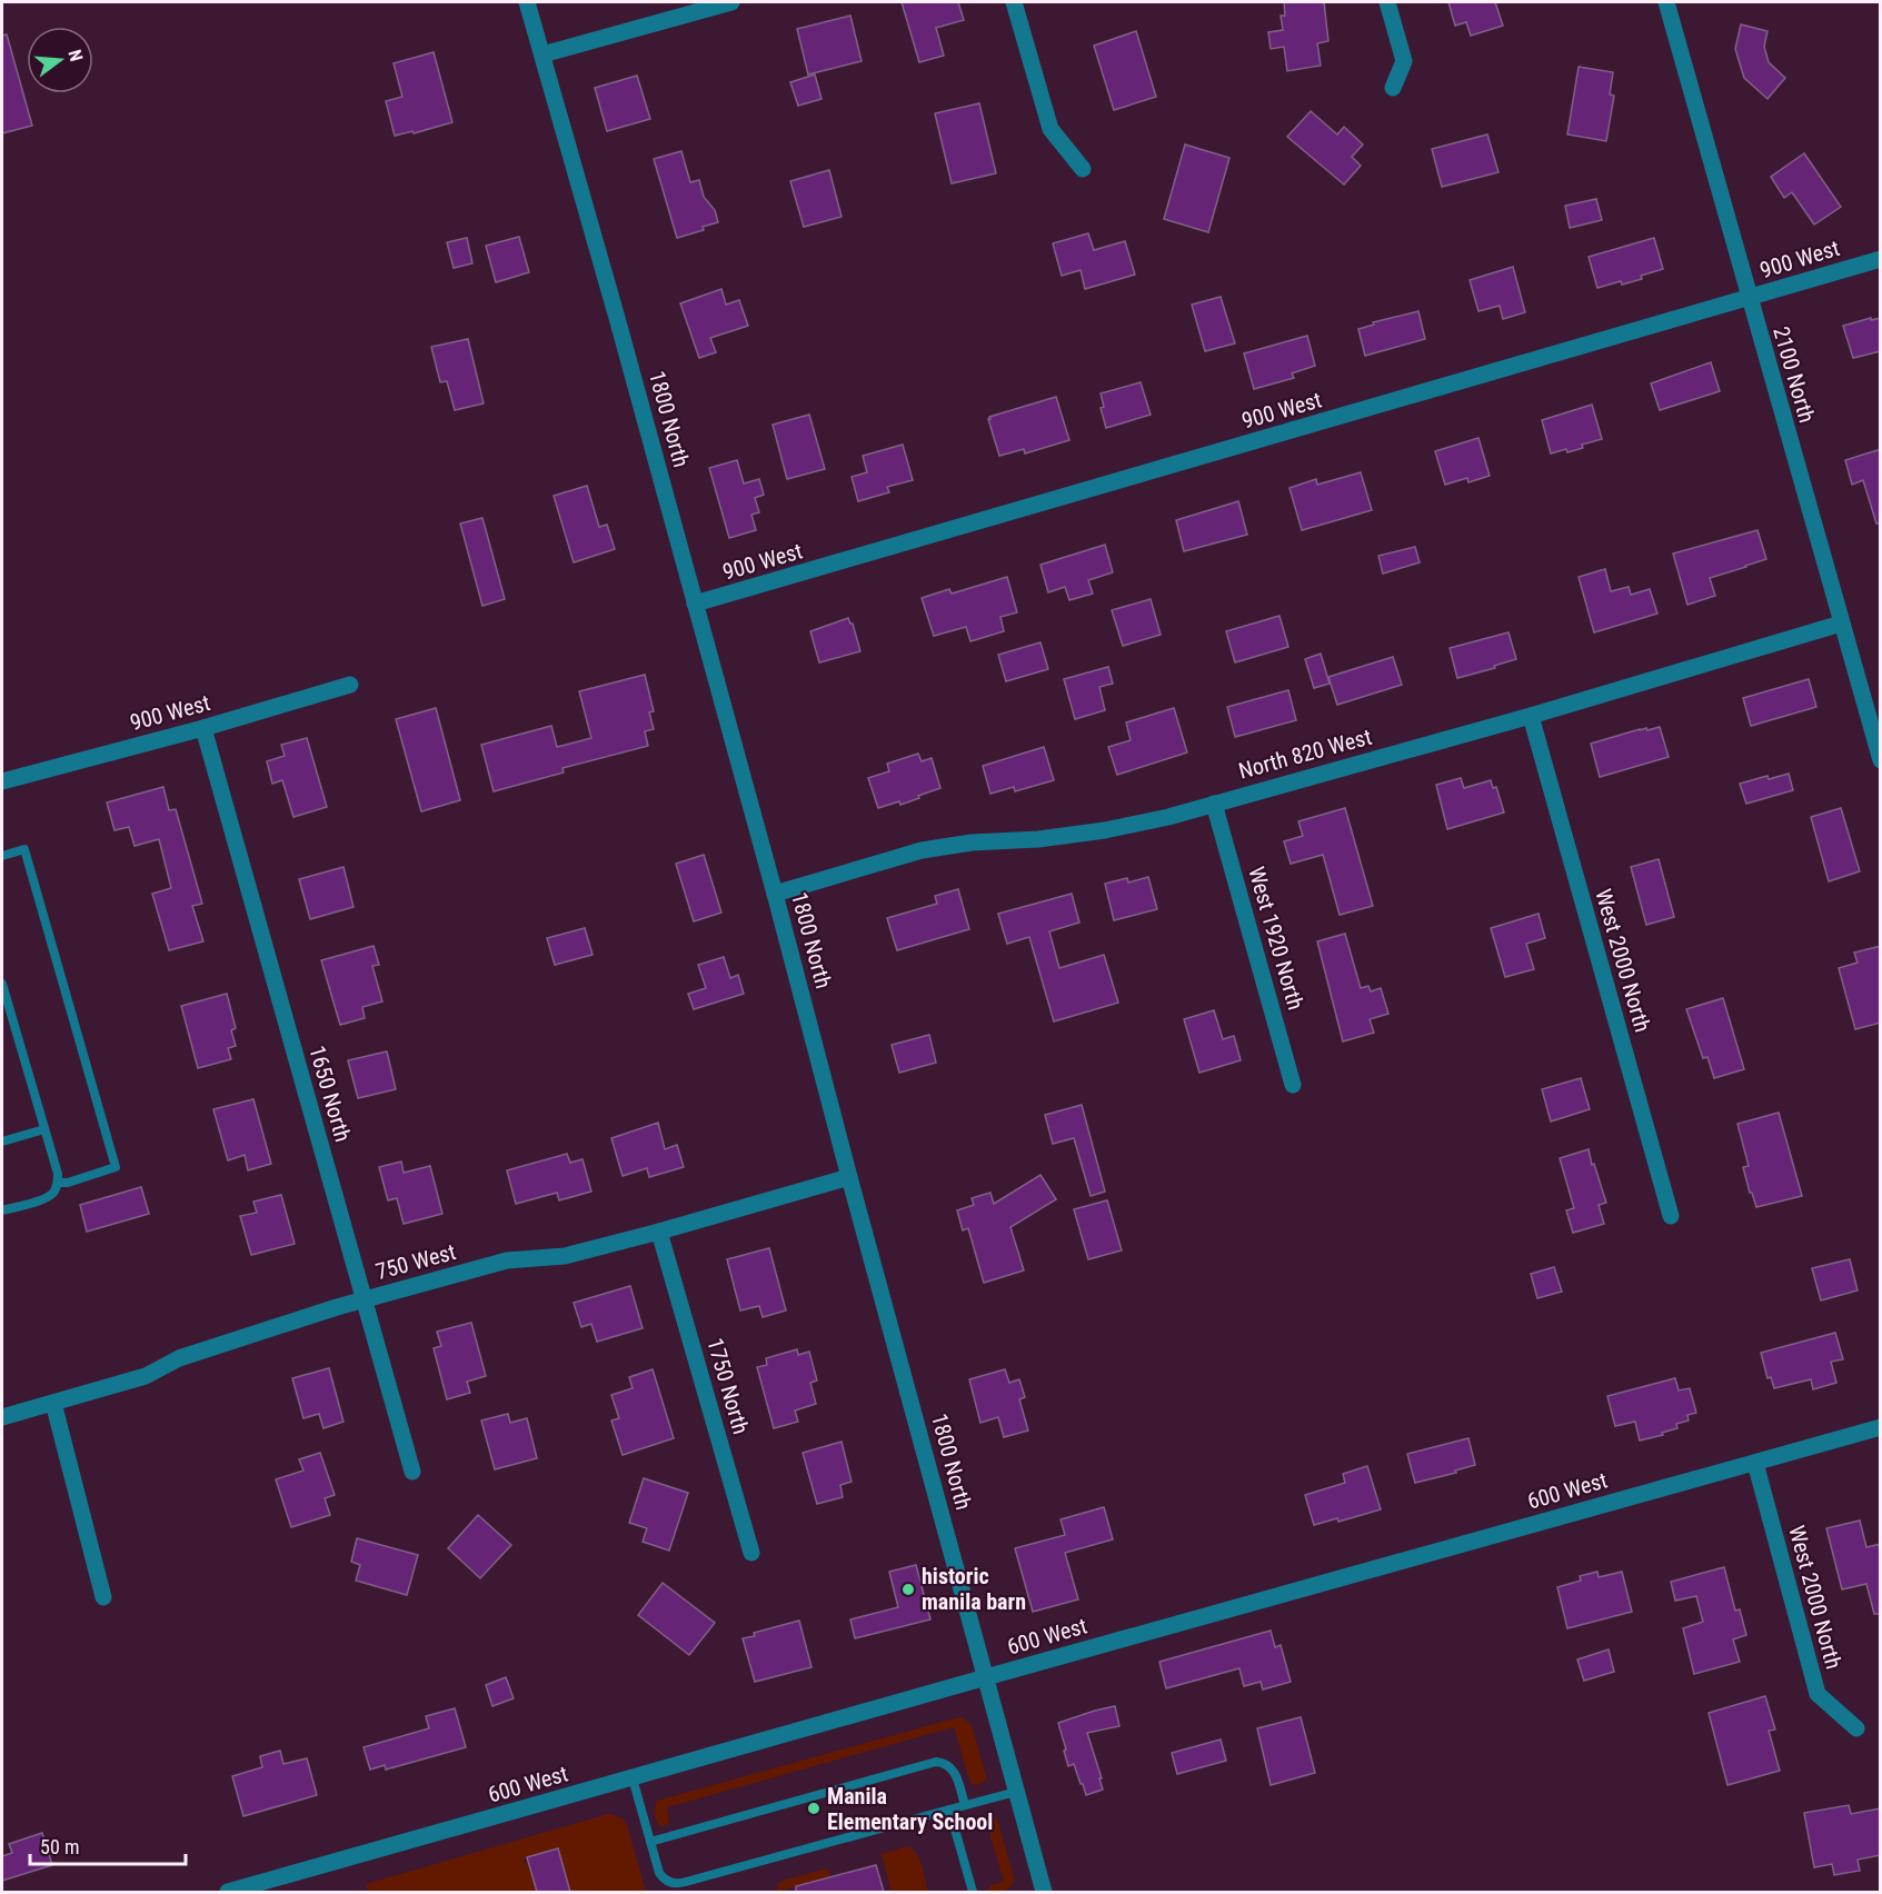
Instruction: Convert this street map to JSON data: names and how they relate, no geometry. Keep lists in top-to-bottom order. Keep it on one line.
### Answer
{"streets":{"street":["900 West","2100 North","1800 North","North 820 West","West 1920 North","West 2000 North","1650 North","750 West","1750 North","600 West"]},"crossings":[["900 West","2100 North"],["900 West","1800 North"],["900 West","1650 North"],["2100 North","North 820 West"],["1800 North","North 820 West"],["1800 North","750 West"],["1800 North","600 West"],["North 820 West","West 1920 North"],["North 820 West","West 2000 North"],["West 2000 North","600 West"],["1650 North","750 West"],["750 West","1750 North"]],"places":["historic manila barn","Manila Elementary School"],"scale_bar":"50 m","north":"right"}
